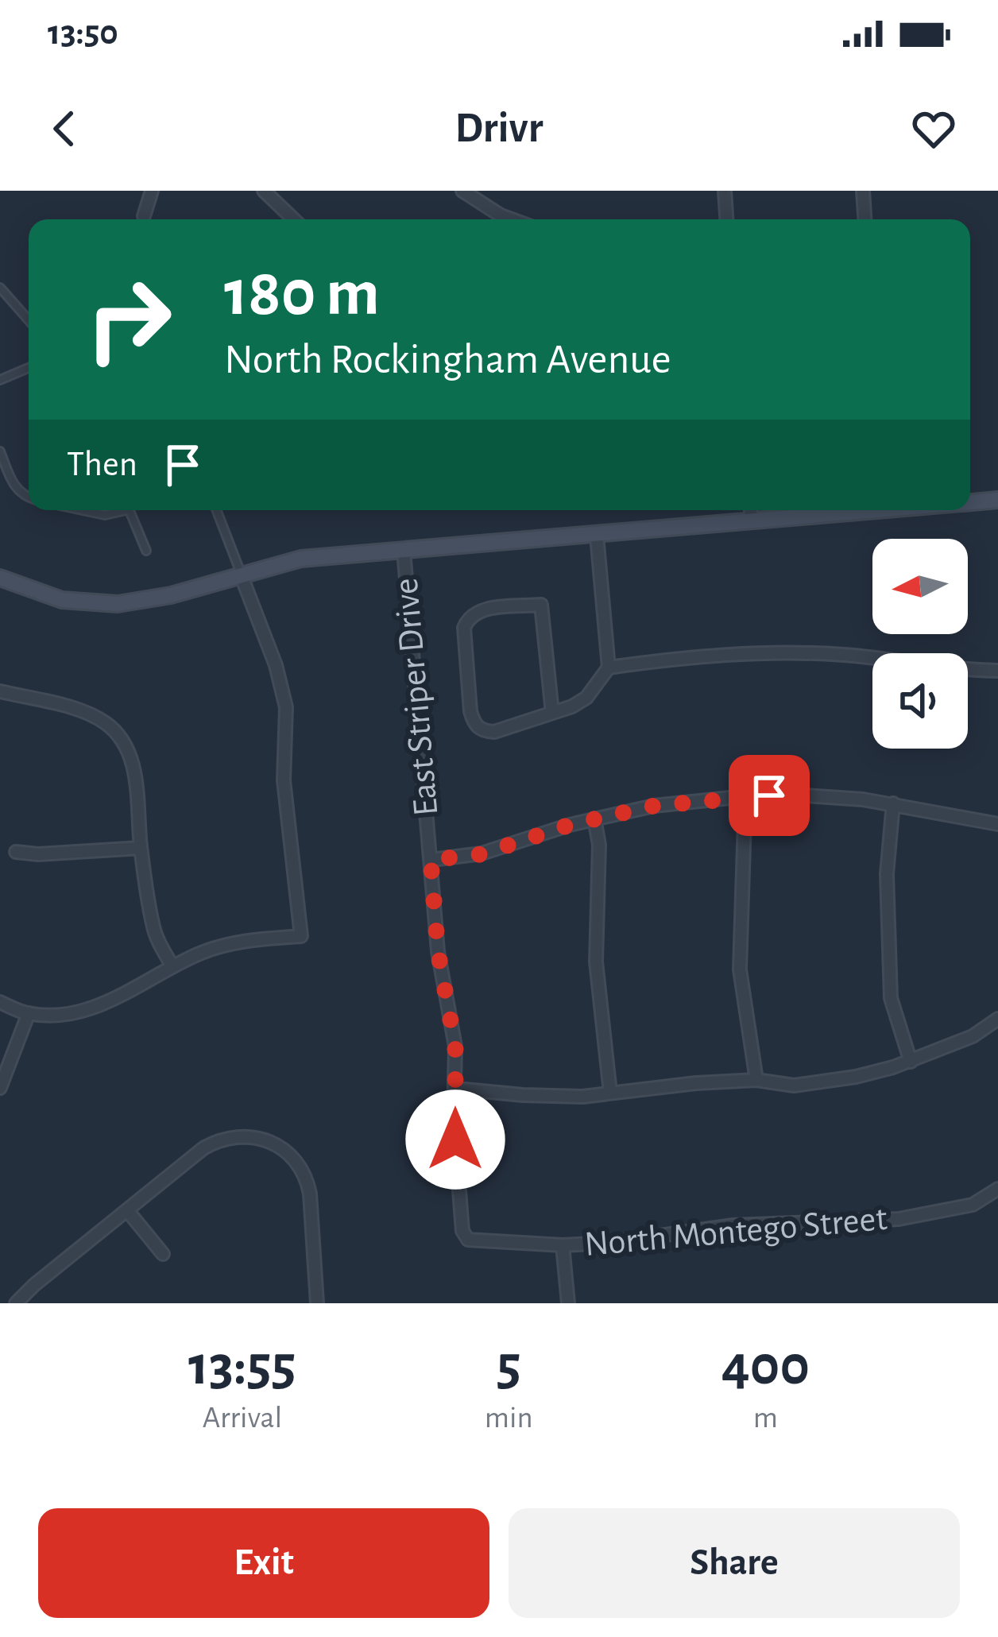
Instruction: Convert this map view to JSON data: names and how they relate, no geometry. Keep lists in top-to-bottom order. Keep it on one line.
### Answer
{"streets":{"street":["East Striper Drive","North Montego Street"]},"crossings":[["East Striper Drive","North Montego Street"]],"north":"left","page":{"status":"13:50","header":"Drivr","turn":["180 m","North Rockingham Avenue"],"then":"Then","eta":["13:55","Arrival","5","min","400","m"],"buttons":["Exit","Share"]}}
